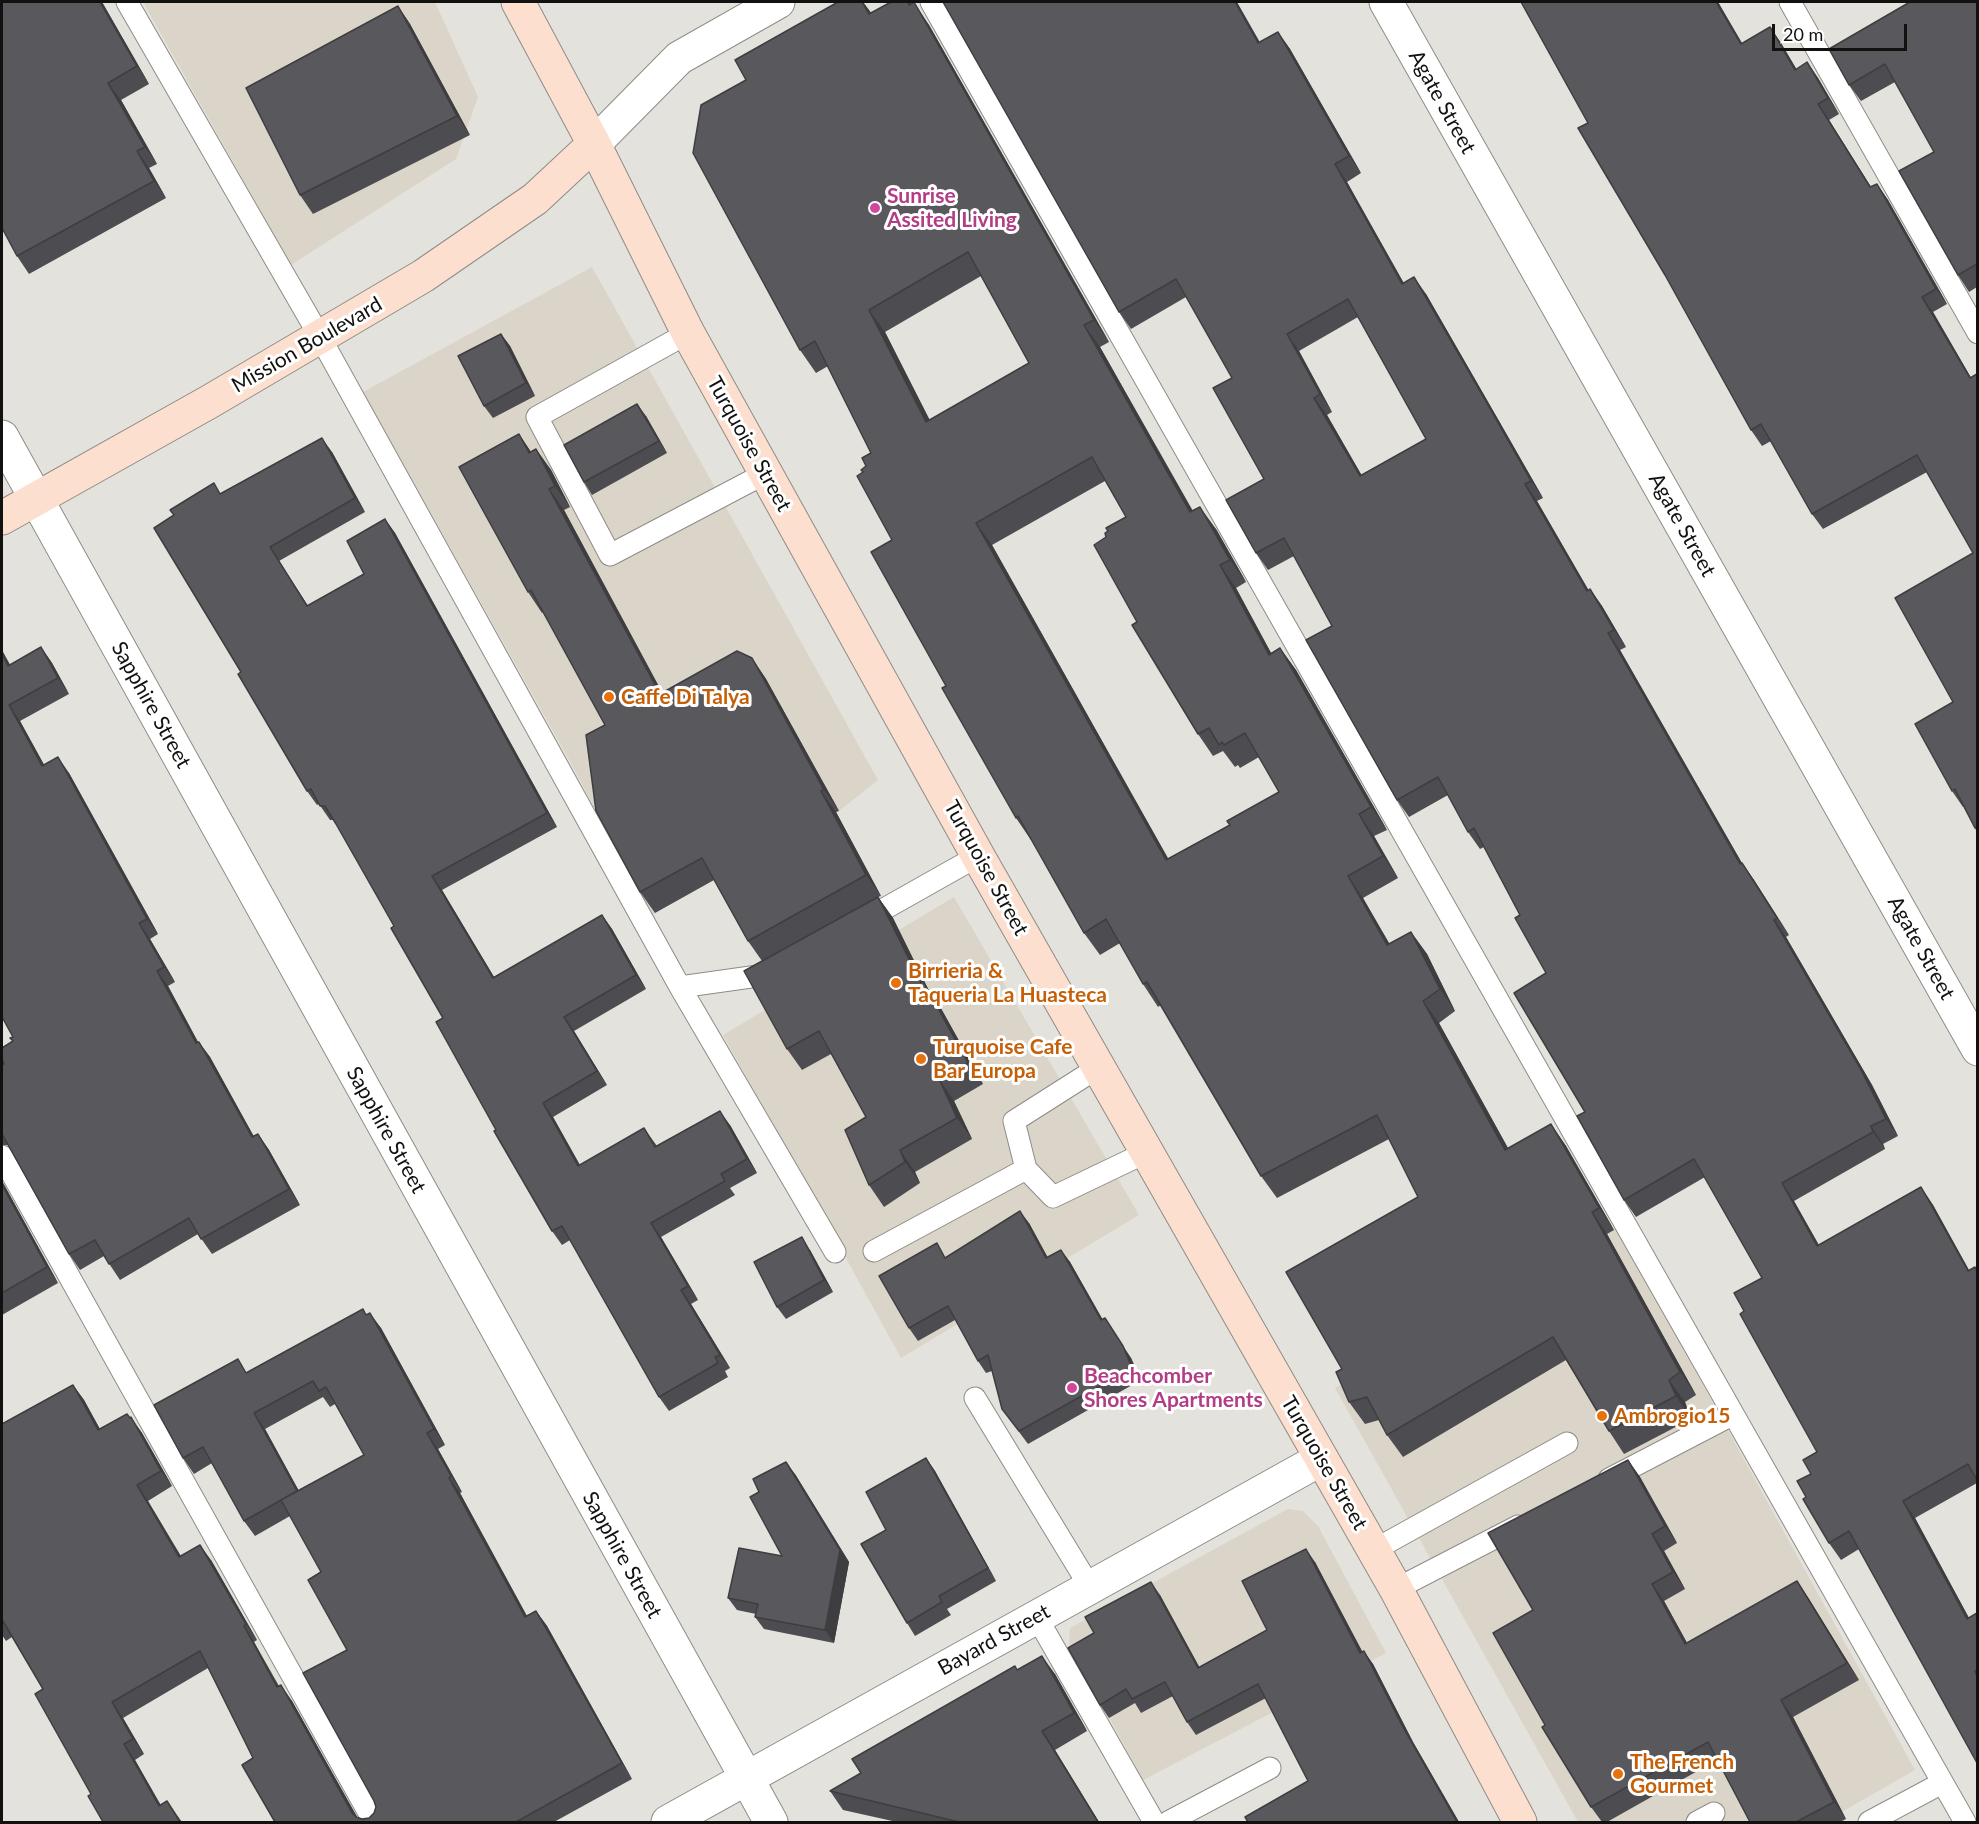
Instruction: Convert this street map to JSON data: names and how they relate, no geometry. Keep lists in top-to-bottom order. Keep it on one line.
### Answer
{"streets":{"main road":["Mission Boulevard","Turquoise Street"],"street":["Agate Street","Sapphire Street","Bayard Street"]},"crossings":[["Mission Boulevard","Turquoise Street"],["Mission Boulevard","Sapphire Street"],["Turquoise Street","Bayard Street"],["Sapphire Street","Bayard Street"]],"places":["Sunrise Assited Living","Caffe Di Talya","Birrieria & Taqueria La Huasteca","Turquoise Cafe Bar Europa","Beachcomber Shores Apartments","Ambrogio15","The French Gourmet"],"scale_bar":"20 m"}
